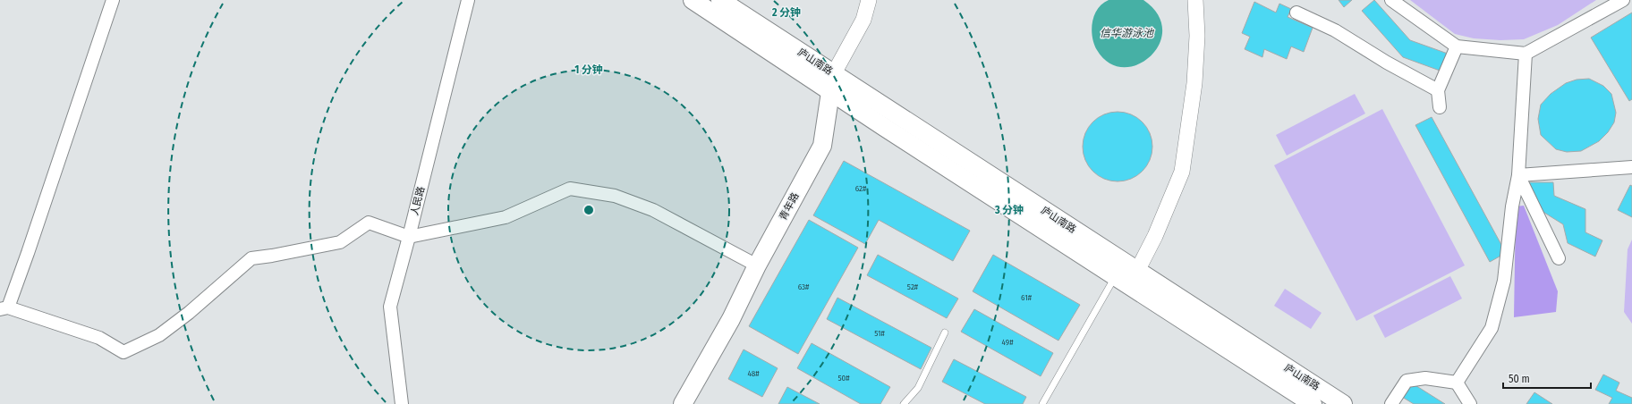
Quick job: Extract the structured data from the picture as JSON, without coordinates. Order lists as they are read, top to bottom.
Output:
{
  "streets": {
    "main road": ["庐山南路", "青年路"],
    "street": ["人民路"]
  },
  "crossings": [
    ["庐山南路", "青年路"]
  ],
  "water": ["信华游泳池"],
  "house_numbers": [
    "62#",
    "63#",
    "52#",
    "61#",
    "51#",
    "49#",
    "48#",
    "50#"
  ],
  "scale_bar": "50 m",
  "rings": ["2 分钟", "1 分钟", "3 分钟"]
}
